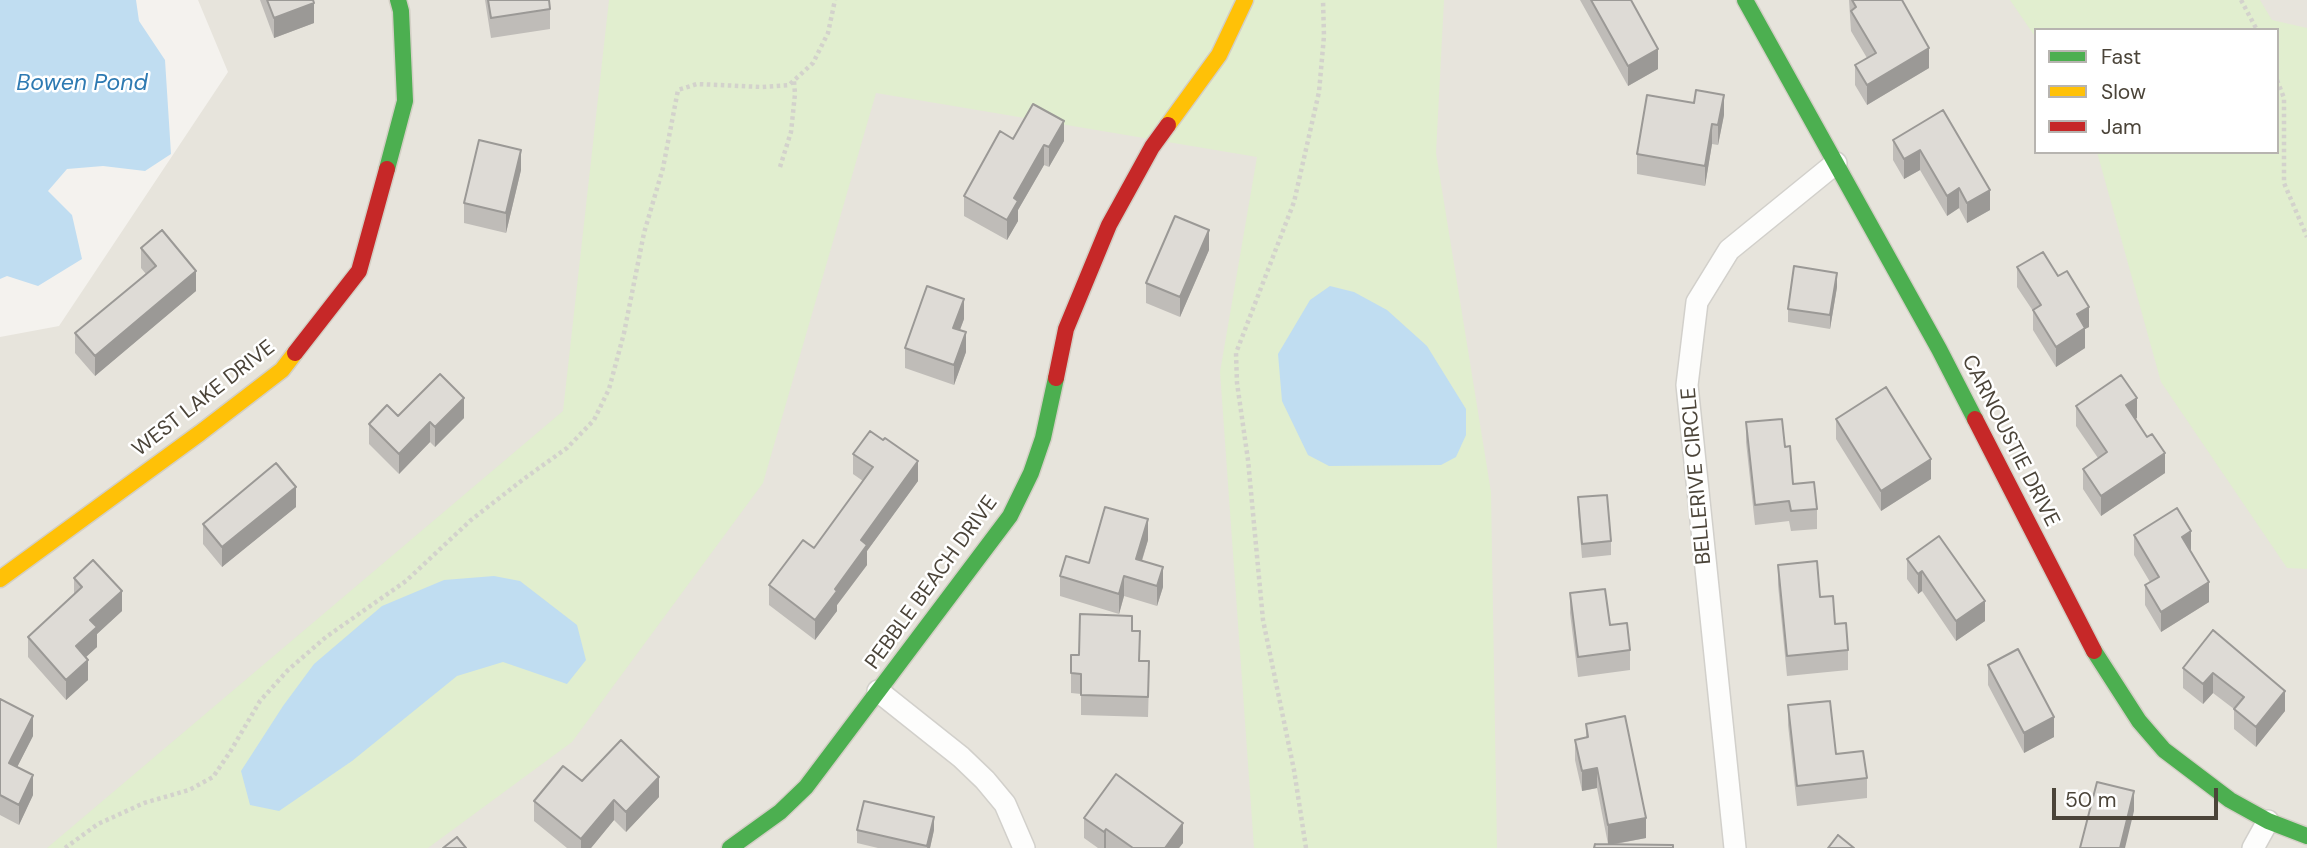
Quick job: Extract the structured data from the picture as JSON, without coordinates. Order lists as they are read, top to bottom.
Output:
{
  "streets": {
    "street": [
      "WEST LAKE DRIVE",
      "CARNOUSTIE DRIVE",
      "BELLERIVE CIRCLE",
      "PEBBLE BEACH DRIVE"
    ]
  },
  "crossings": [
    ["CARNOUSTIE DRIVE", "BELLERIVE CIRCLE"]
  ],
  "water": ["Bowen Pond"],
  "legend": ["Fast", "Slow", "Jam"],
  "scale_bar": "50 m"
}
